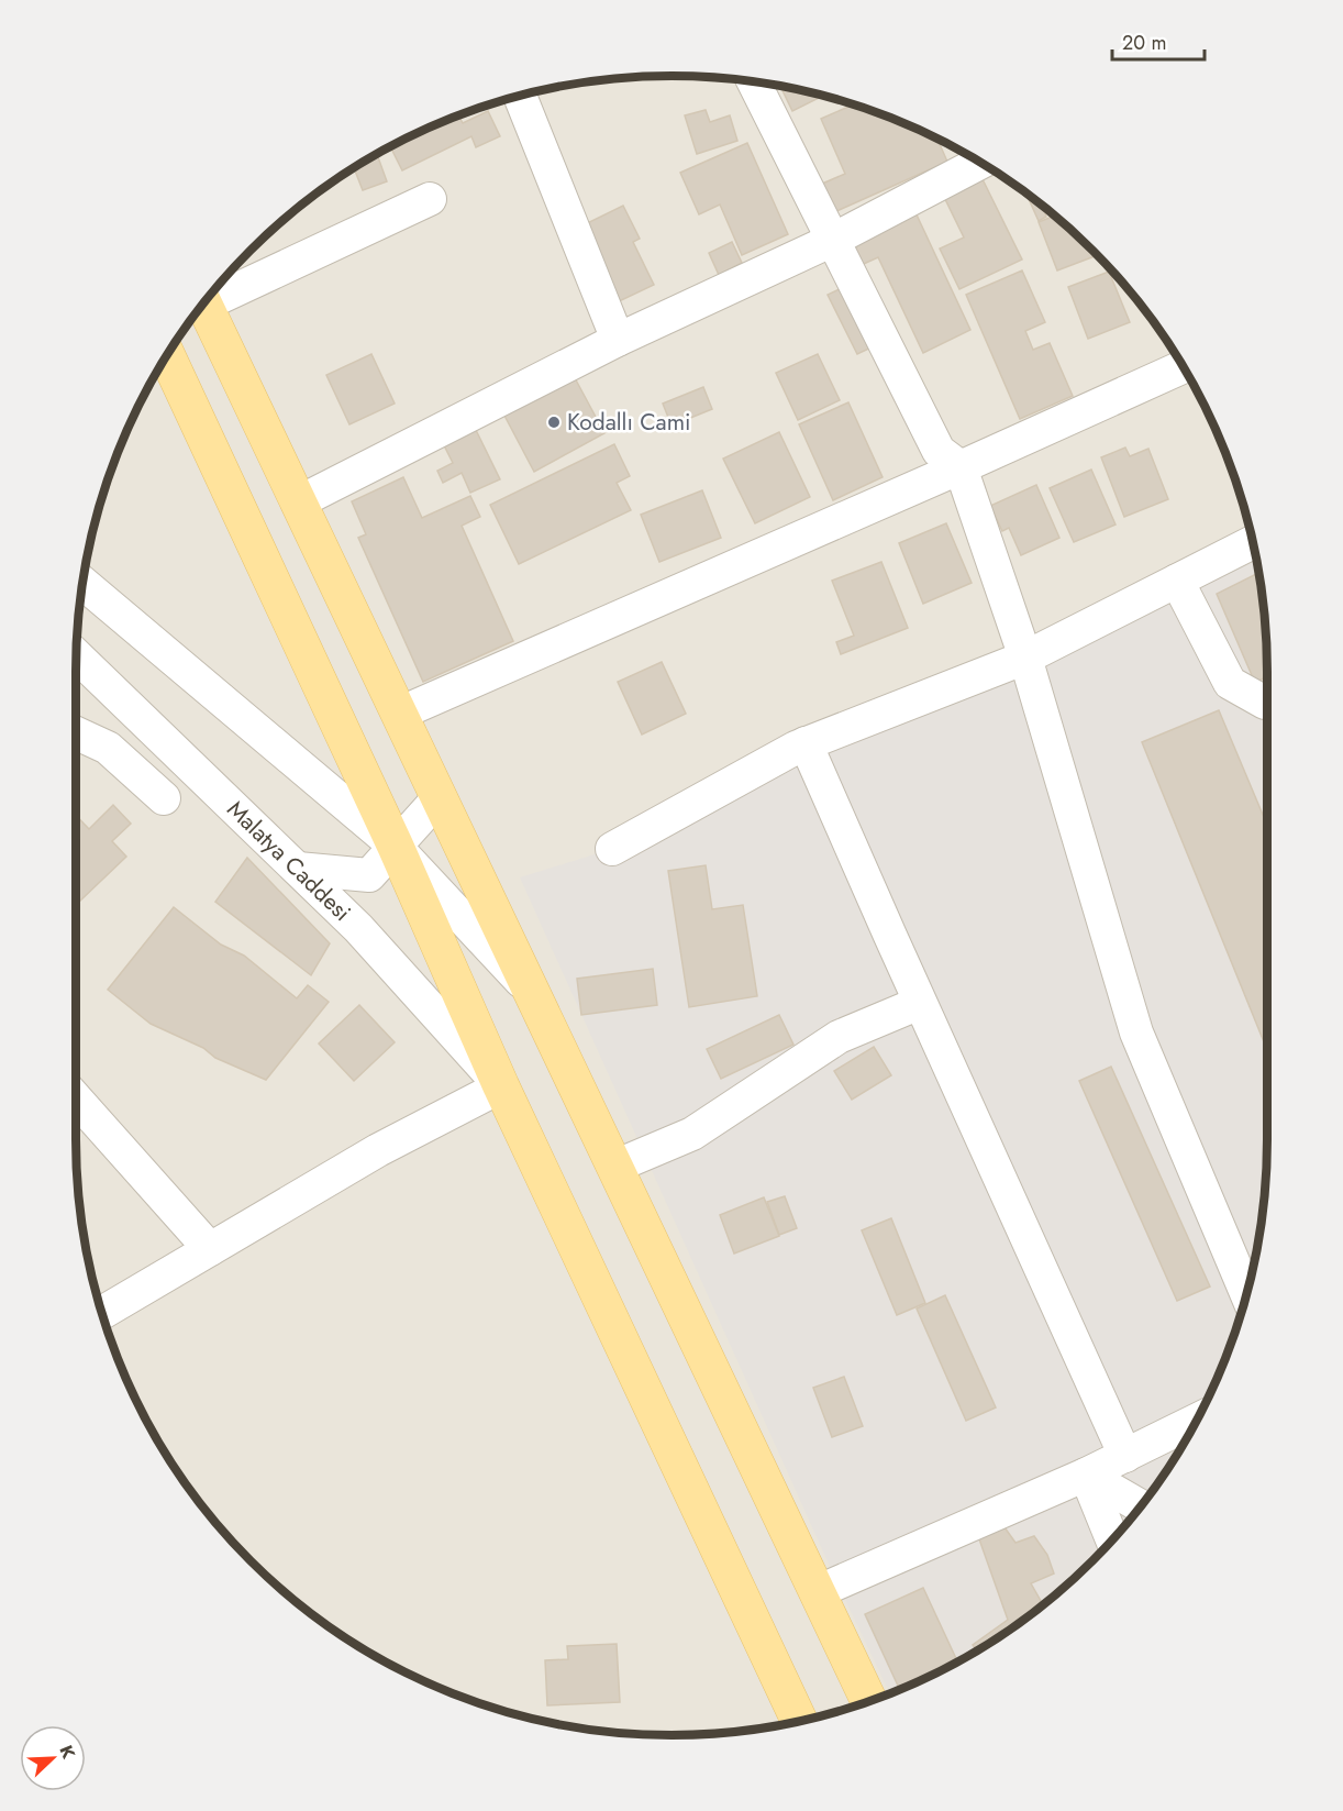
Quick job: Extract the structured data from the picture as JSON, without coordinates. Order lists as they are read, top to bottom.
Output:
{
  "streets": {
    "street": ["Malatya Caddesi"]
  },
  "places": ["Kodallı Cami"],
  "scale_bar": "20 m",
  "north": "top right"
}
